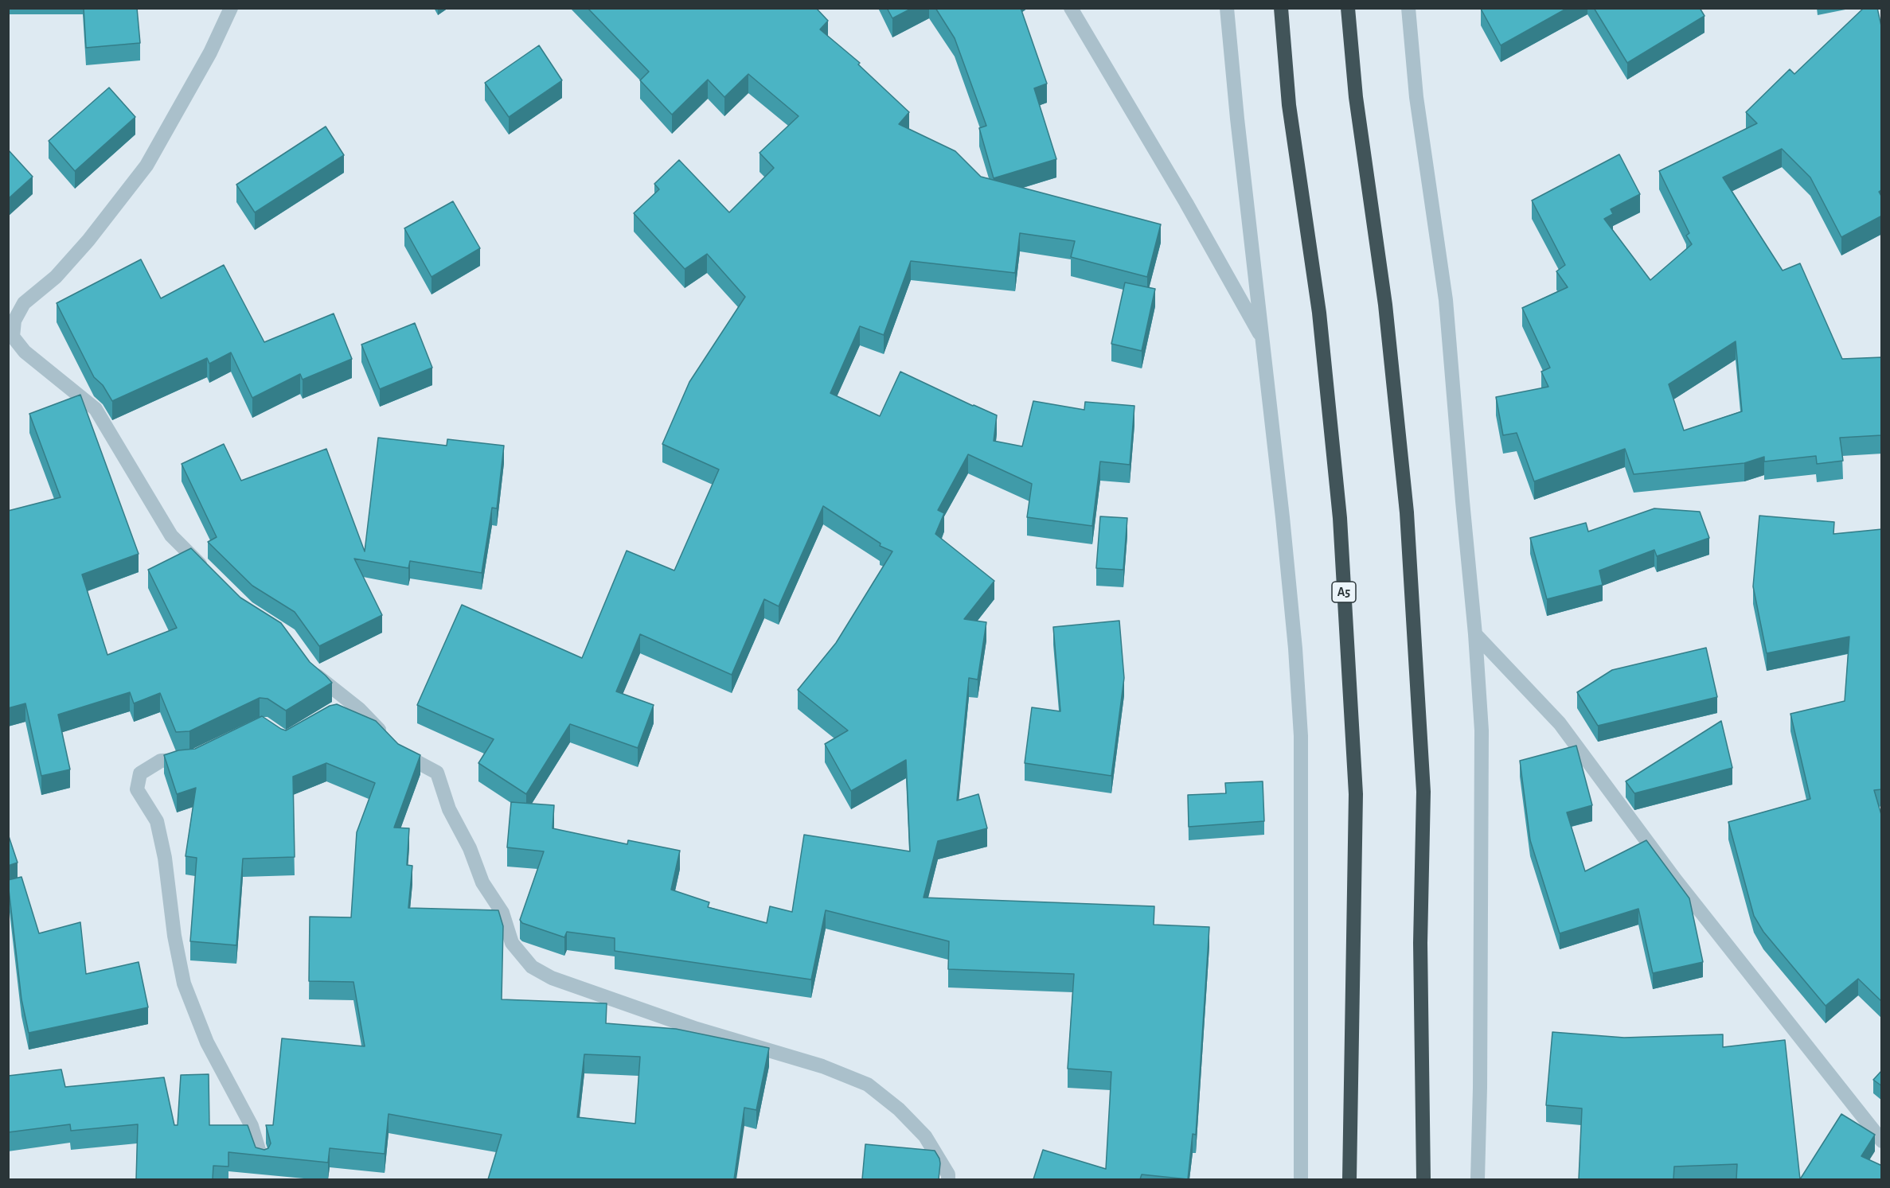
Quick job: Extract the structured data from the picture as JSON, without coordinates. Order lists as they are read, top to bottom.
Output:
{
  "streets": {
    "highway": ["A5"]
  }
}
